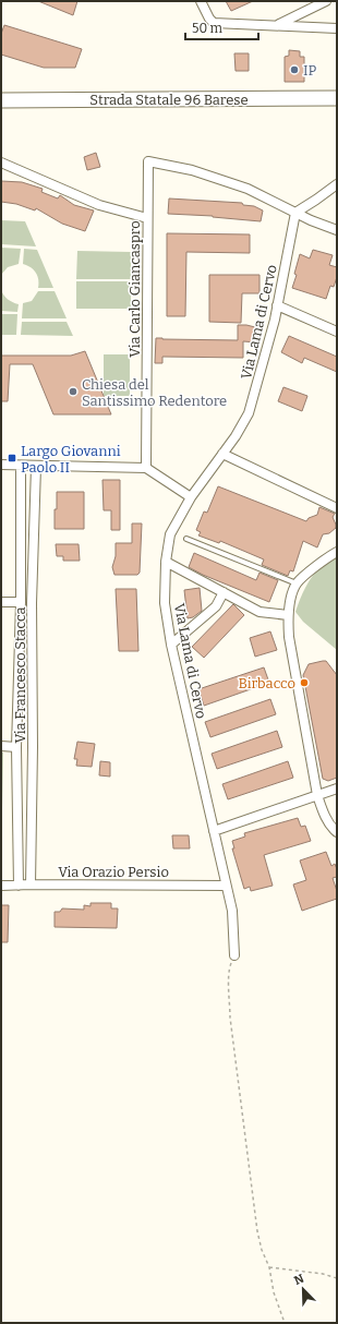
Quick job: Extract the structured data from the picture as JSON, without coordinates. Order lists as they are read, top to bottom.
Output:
{
  "streets": {
    "main road": ["Strada Statale 96 Barese"],
    "street": [
      "Via Carlo Giancaspro",
      "Via Lama di Cervo",
      "Via Francesco Stacca",
      "Via Orazio Persio"
    ]
  },
  "crossings": [
    ["Via Carlo Giancaspro", "Via Lama di Cervo"],
    ["Via Lama di Cervo", "Via Orazio Persio"],
    ["Via Francesco Stacca", "Via Orazio Persio"]
  ],
  "places": {
    "other": ["IP", "Chiesa del Santissimo Redentore", "Birbacco"],
    "transit": ["Largo Giovanni Paolo II"]
  },
  "scale_bar": "50 m",
  "north": "top left"
}
